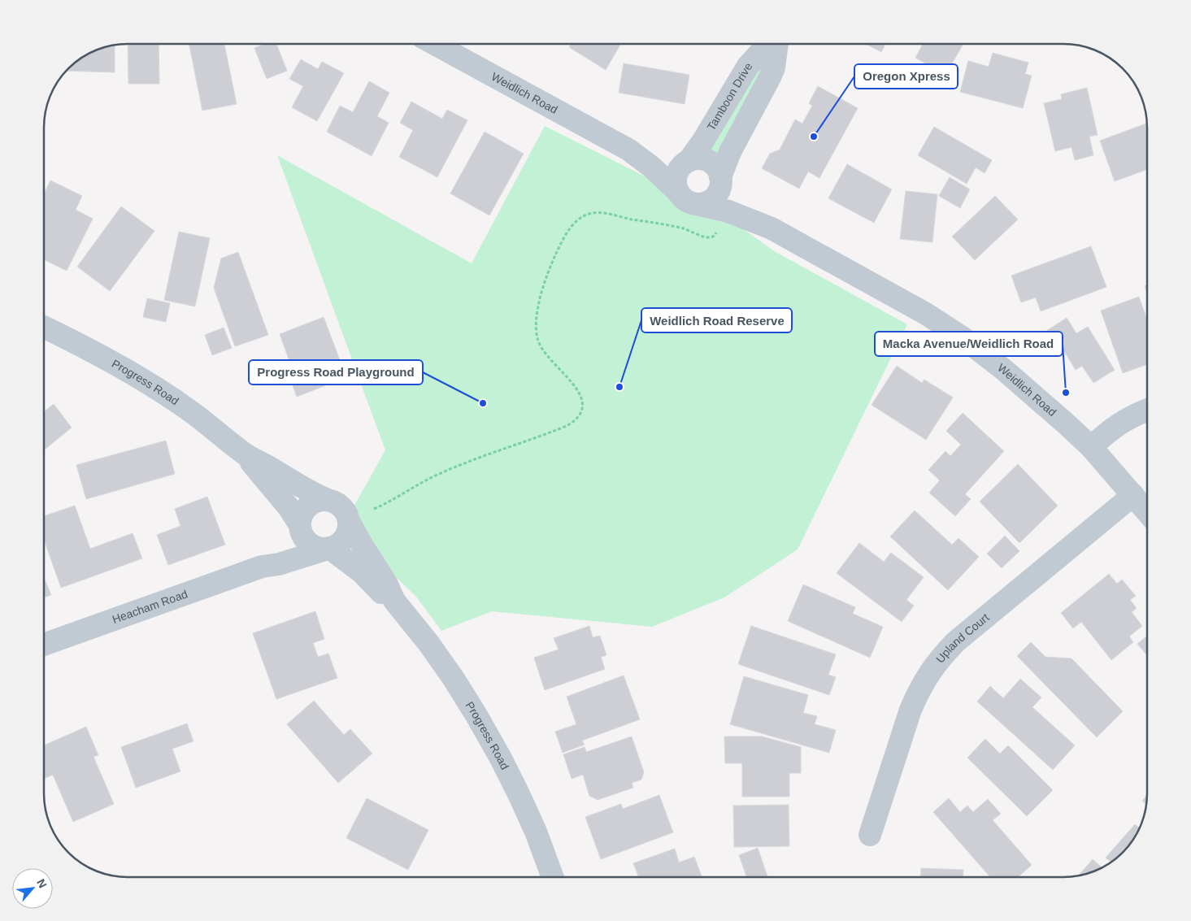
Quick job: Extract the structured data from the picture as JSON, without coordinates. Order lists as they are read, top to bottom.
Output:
{
  "streets": {
    "street": [
      "Weidlich Road",
      "Tamboon Drive",
      "Progress Road",
      "Heacham Road",
      "Upland Court"
    ]
  },
  "crossings": [
    ["Weidlich Road", "Tamboon Drive"],
    ["Weidlich Road", "Upland Court"],
    ["Progress Road", "Heacham Road"]
  ],
  "places": [
    "Oregon Xpress",
    "Weidlich Road Reserve",
    "Macka Avenue/Weidlich Road",
    "Progress Road Playground"
  ],
  "north": "top right"
}
